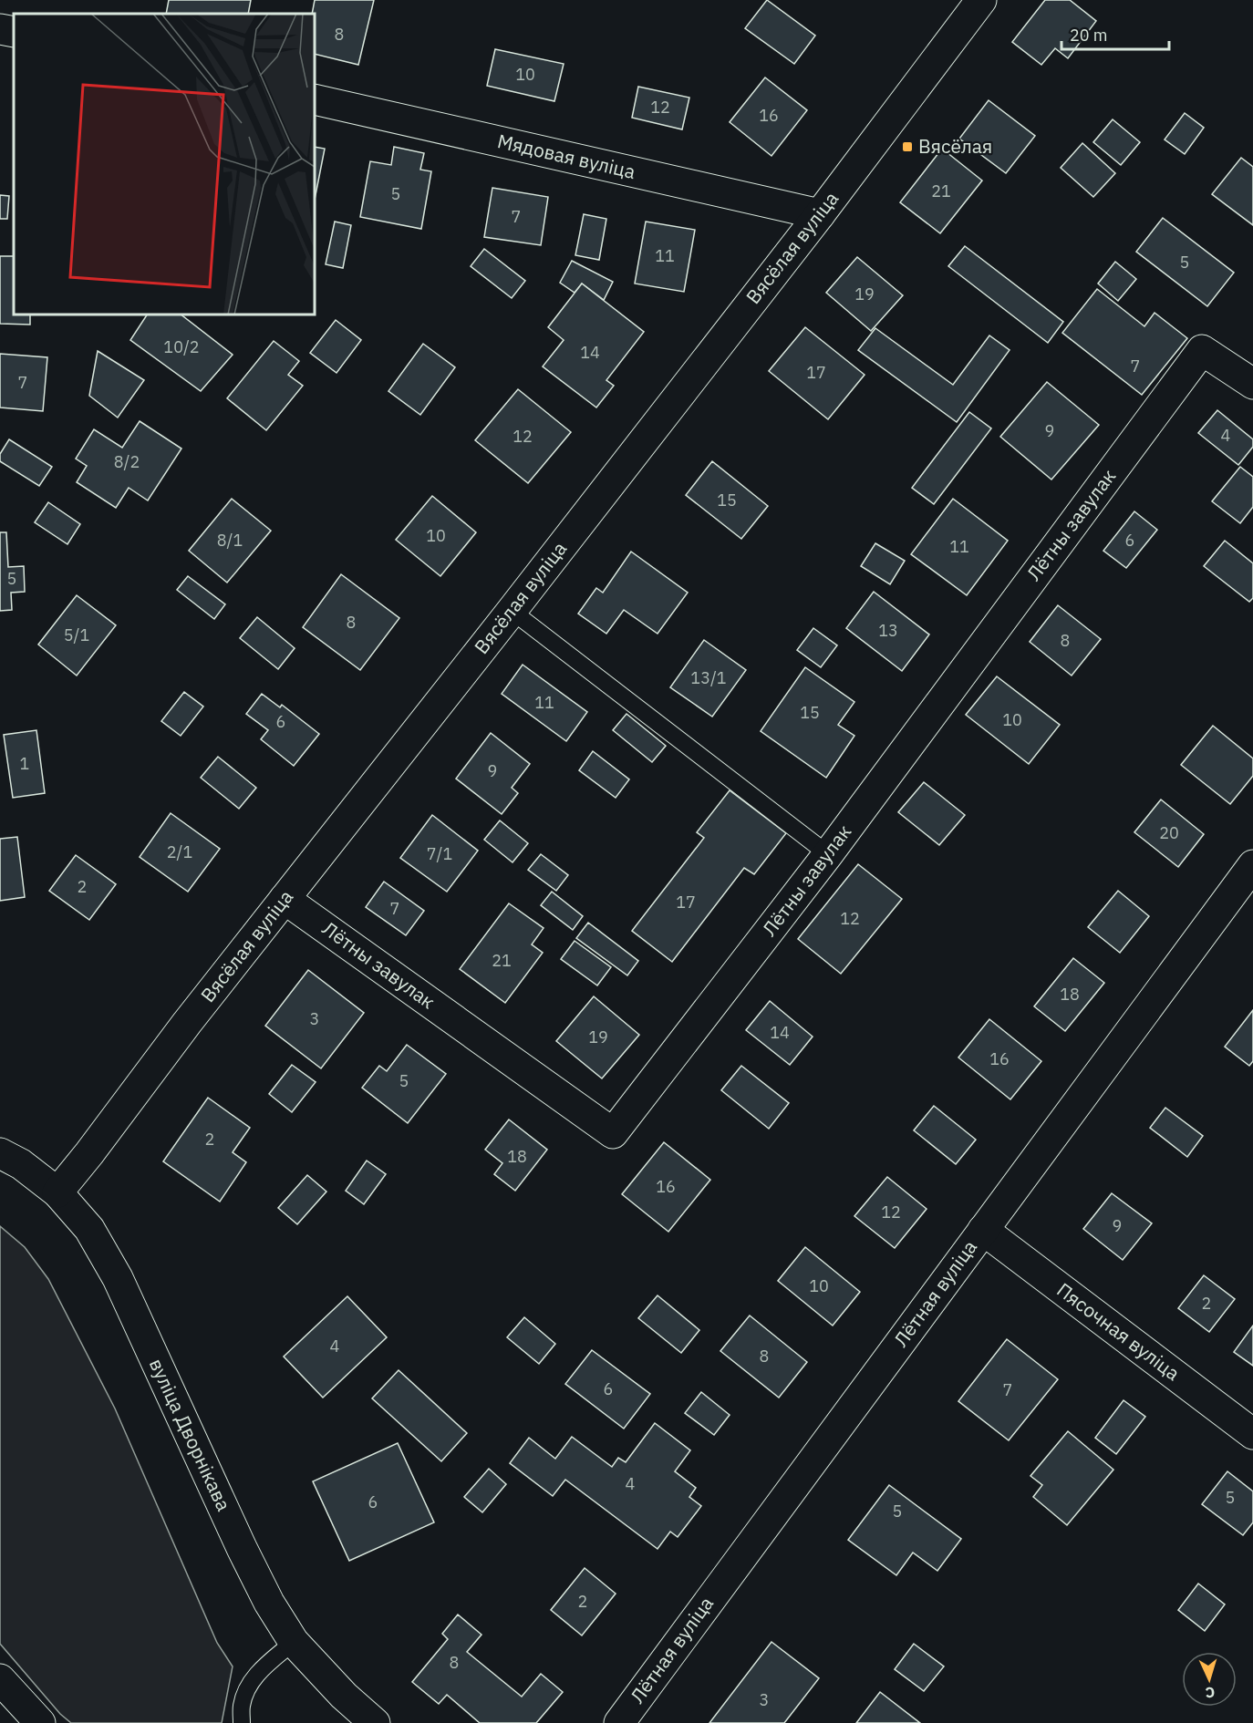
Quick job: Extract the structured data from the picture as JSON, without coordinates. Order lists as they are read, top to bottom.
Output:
{
  "streets": {
    "street": [
      "Мядовая вуліца",
      "Вясёлая вуліца",
      "Лётны завулак",
      "Лётная вуліца",
      "Пясочная вуліца",
      "вуліца Дворнікава"
    ]
  },
  "crossings": [
    ["Мядовая вуліца", "Вясёлая вуліца"],
    ["Вясёлая вуліца", "Лётны завулак"],
    ["Вясёлая вуліца", "вуліца Дворнікава"],
    ["Лётная вуліца", "Пясочная вуліца"]
  ],
  "places": {
    "transit": ["Вясёлая"]
  },
  "house_numbers": [
    "8",
    "10",
    "12",
    "16",
    "21",
    "5",
    "7",
    "11",
    "5",
    "19",
    "10/2",
    "14",
    "7",
    "17",
    "7",
    "9",
    "4",
    "12",
    "8/2",
    "15",
    "10",
    "8/1",
    "6",
    "11",
    "5",
    "8",
    "13",
    "5/1",
    "8",
    "13/1",
    "11",
    "15",
    "10",
    "6",
    "1",
    "9",
    "20",
    "2/1",
    "7/1",
    "2",
    "17",
    "7",
    "12",
    "21",
    "18",
    "3",
    "14",
    "19",
    "16",
    "5",
    "2",
    "18",
    "16",
    "12",
    "9",
    "10",
    "2",
    "4",
    "8",
    "6",
    "7",
    "4",
    "5",
    "6",
    "5",
    "2",
    "8",
    "3"
  ],
  "scale_bar": "20 m",
  "north": "bottom"
}
